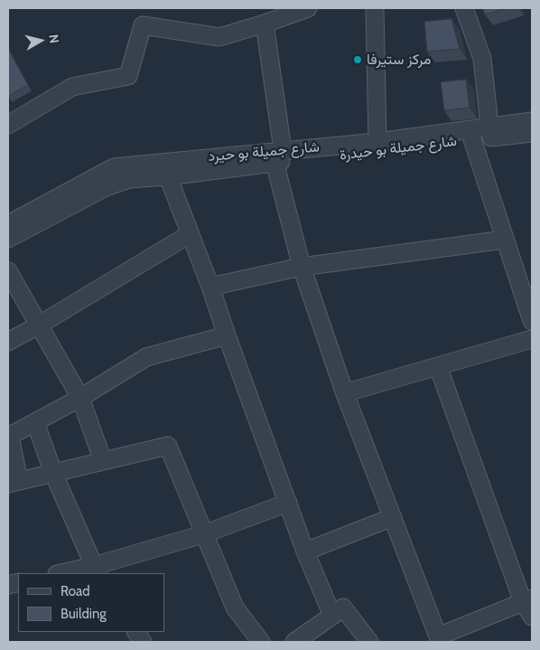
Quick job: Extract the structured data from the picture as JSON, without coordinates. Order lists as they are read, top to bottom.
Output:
{
  "streets": {
    "street": ["شارع جميلة بو حيدرة", "شارع جميلة بو حيرد"]
  },
  "crossings": [
    ["شارع جميلة بو حيدرة", "شارع جميلة بو حيرد"]
  ],
  "places": ["مركز ستيرفا"],
  "legend": ["Road", "Building"],
  "north": "right"
}
